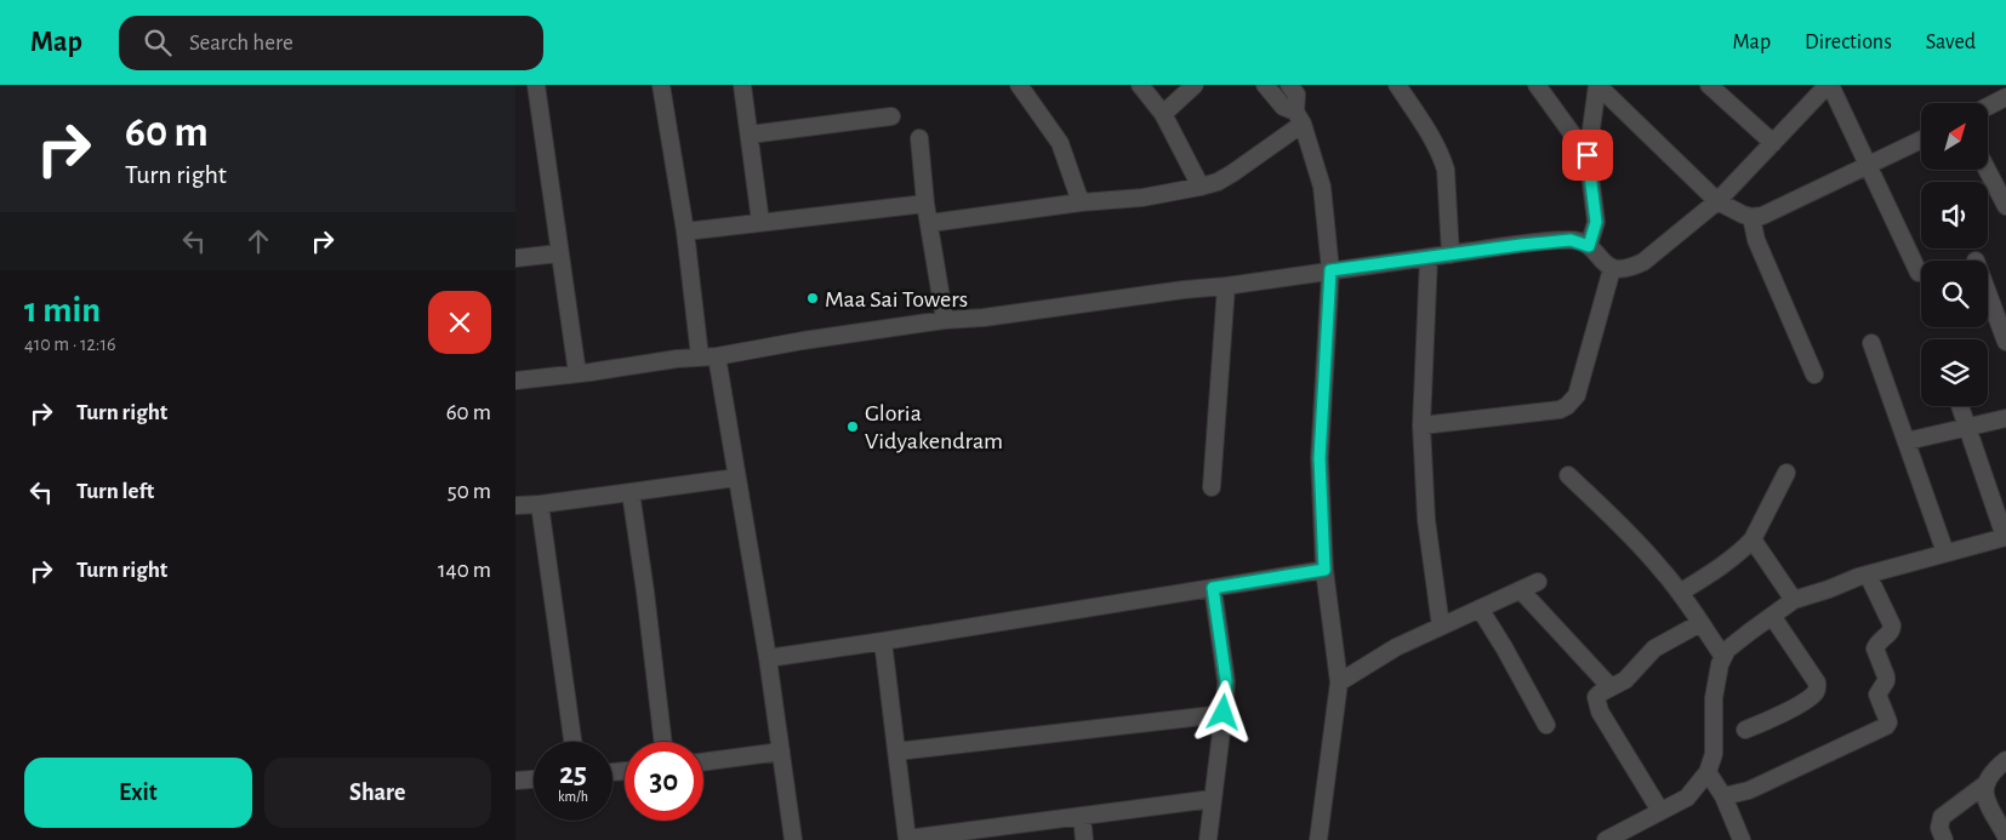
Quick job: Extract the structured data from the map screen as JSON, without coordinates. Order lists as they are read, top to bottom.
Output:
{
  "places": ["Maa Sai Towers", "Gloria Vidyakendram"],
  "north": "top right",
  "page": {
    "header": "Map",
    "search": "Search here",
    "nav": ["Map", "Directions", "Saved"],
    "turn": ["60 m", "Turn right"],
    "heading": ["1 min", "410 m · 12:16"],
    "list": [
      {
        "name": "Turn right",
        "value": "60 m"
      },
      {
        "name": "Turn left",
        "value": "50 m"
      },
      {
        "name": "Turn right",
        "value": "140 m"
      }
    ],
    "speed": "25 km/h",
    "limit": "30",
    "buttons": ["Exit", "Share"]
  }
}
